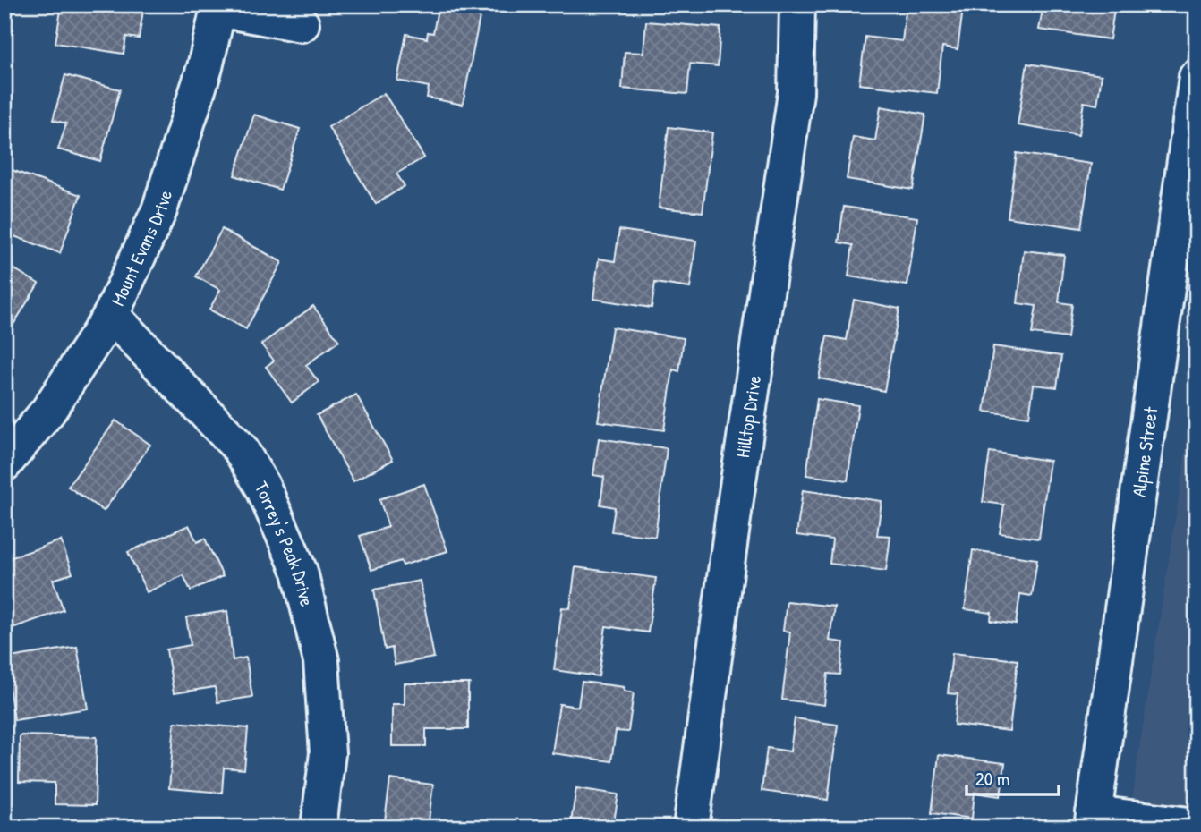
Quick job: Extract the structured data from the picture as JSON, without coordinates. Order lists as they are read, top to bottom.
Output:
{
  "streets": {
    "street": [
      "Mount Evans Drive",
      "Hilltop Drive",
      "Alpine Street",
      "Torrey's Peak Drive"
    ]
  },
  "crossings": [
    ["Mount Evans Drive", "Torrey's Peak Drive"]
  ],
  "scale_bar": "20 m"
}
